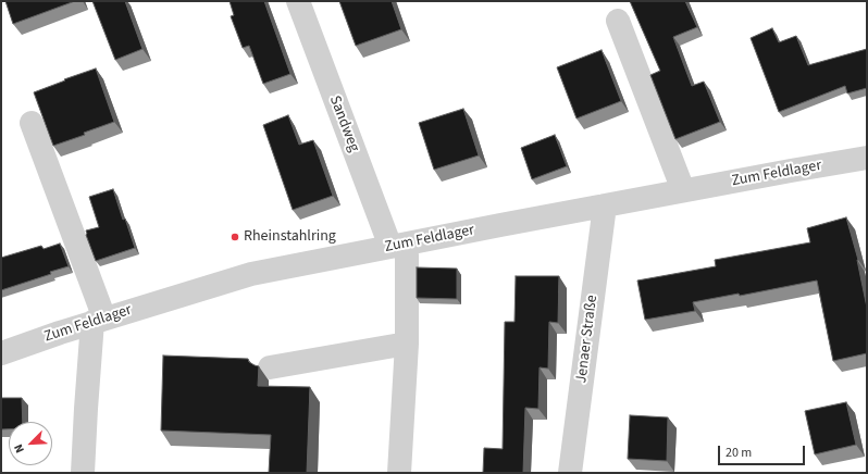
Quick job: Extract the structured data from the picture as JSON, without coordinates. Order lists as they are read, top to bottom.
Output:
{
  "streets": {
    "street": ["Sandweg", "Zum Feldlager", "Jenaer Straße"]
  },
  "crossings": [
    ["Sandweg", "Zum Feldlager"],
    ["Zum Feldlager", "Jenaer Straße"]
  ],
  "places": ["Rheinstahlring"],
  "scale_bar": "20 m",
  "north": "bottom left"
}
